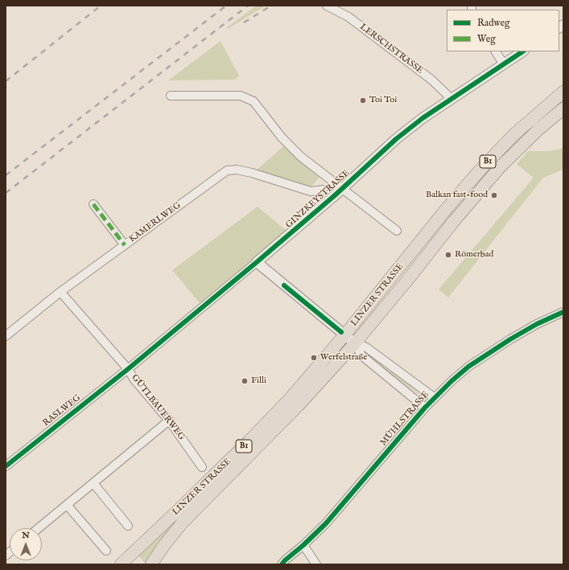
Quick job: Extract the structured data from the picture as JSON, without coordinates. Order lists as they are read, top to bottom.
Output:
{
  "streets": {
    "main road": ["B1", "LINZER STRASSE"],
    "street": [
      "LERSCHSTRASSE",
      "GINZKEYSTRASSE",
      "KAMERLWEG",
      "GÜTLBAUERWEG",
      "RASLWEG",
      "MÜHLSTRASSE"
    ]
  },
  "crossings": [
    ["LERSCHSTRASSE", "GINZKEYSTRASSE"],
    ["GINZKEYSTRASSE", "GÜTLBAUERWEG"],
    ["GINZKEYSTRASSE", "RASLWEG"],
    ["KAMERLWEG", "GÜTLBAUERWEG"],
    ["GÜTLBAUERWEG", "RASLWEG"]
  ],
  "places": [
    "Toi Toi",
    "Balkan fast-food",
    "Römerbad",
    "Werfelstraße",
    "Filli"
  ],
  "legend": ["Radweg", "Weg"],
  "north": "top"
}
